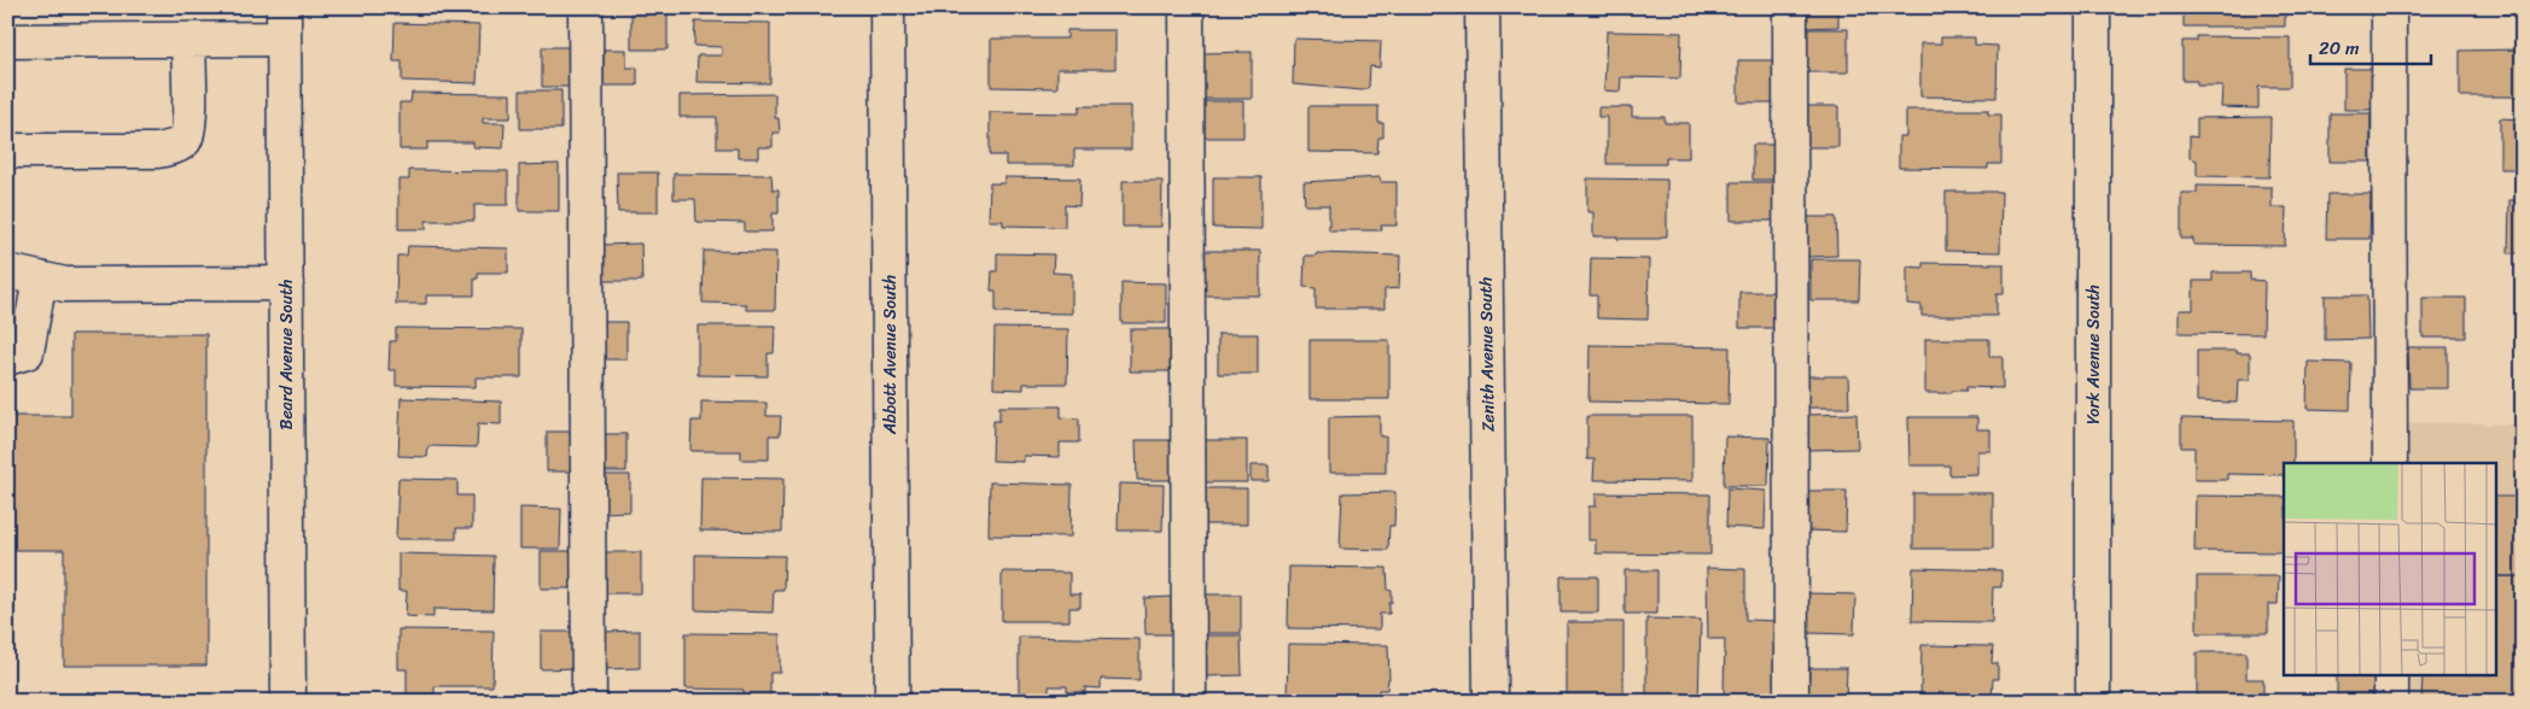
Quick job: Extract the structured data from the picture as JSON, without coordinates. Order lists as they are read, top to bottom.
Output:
{
  "streets": {
    "street": [
      "Beard Avenue South",
      "Abbott Avenue South",
      "Zenith Avenue South",
      "York Avenue South"
    ]
  },
  "scale_bar": "20 m"
}
